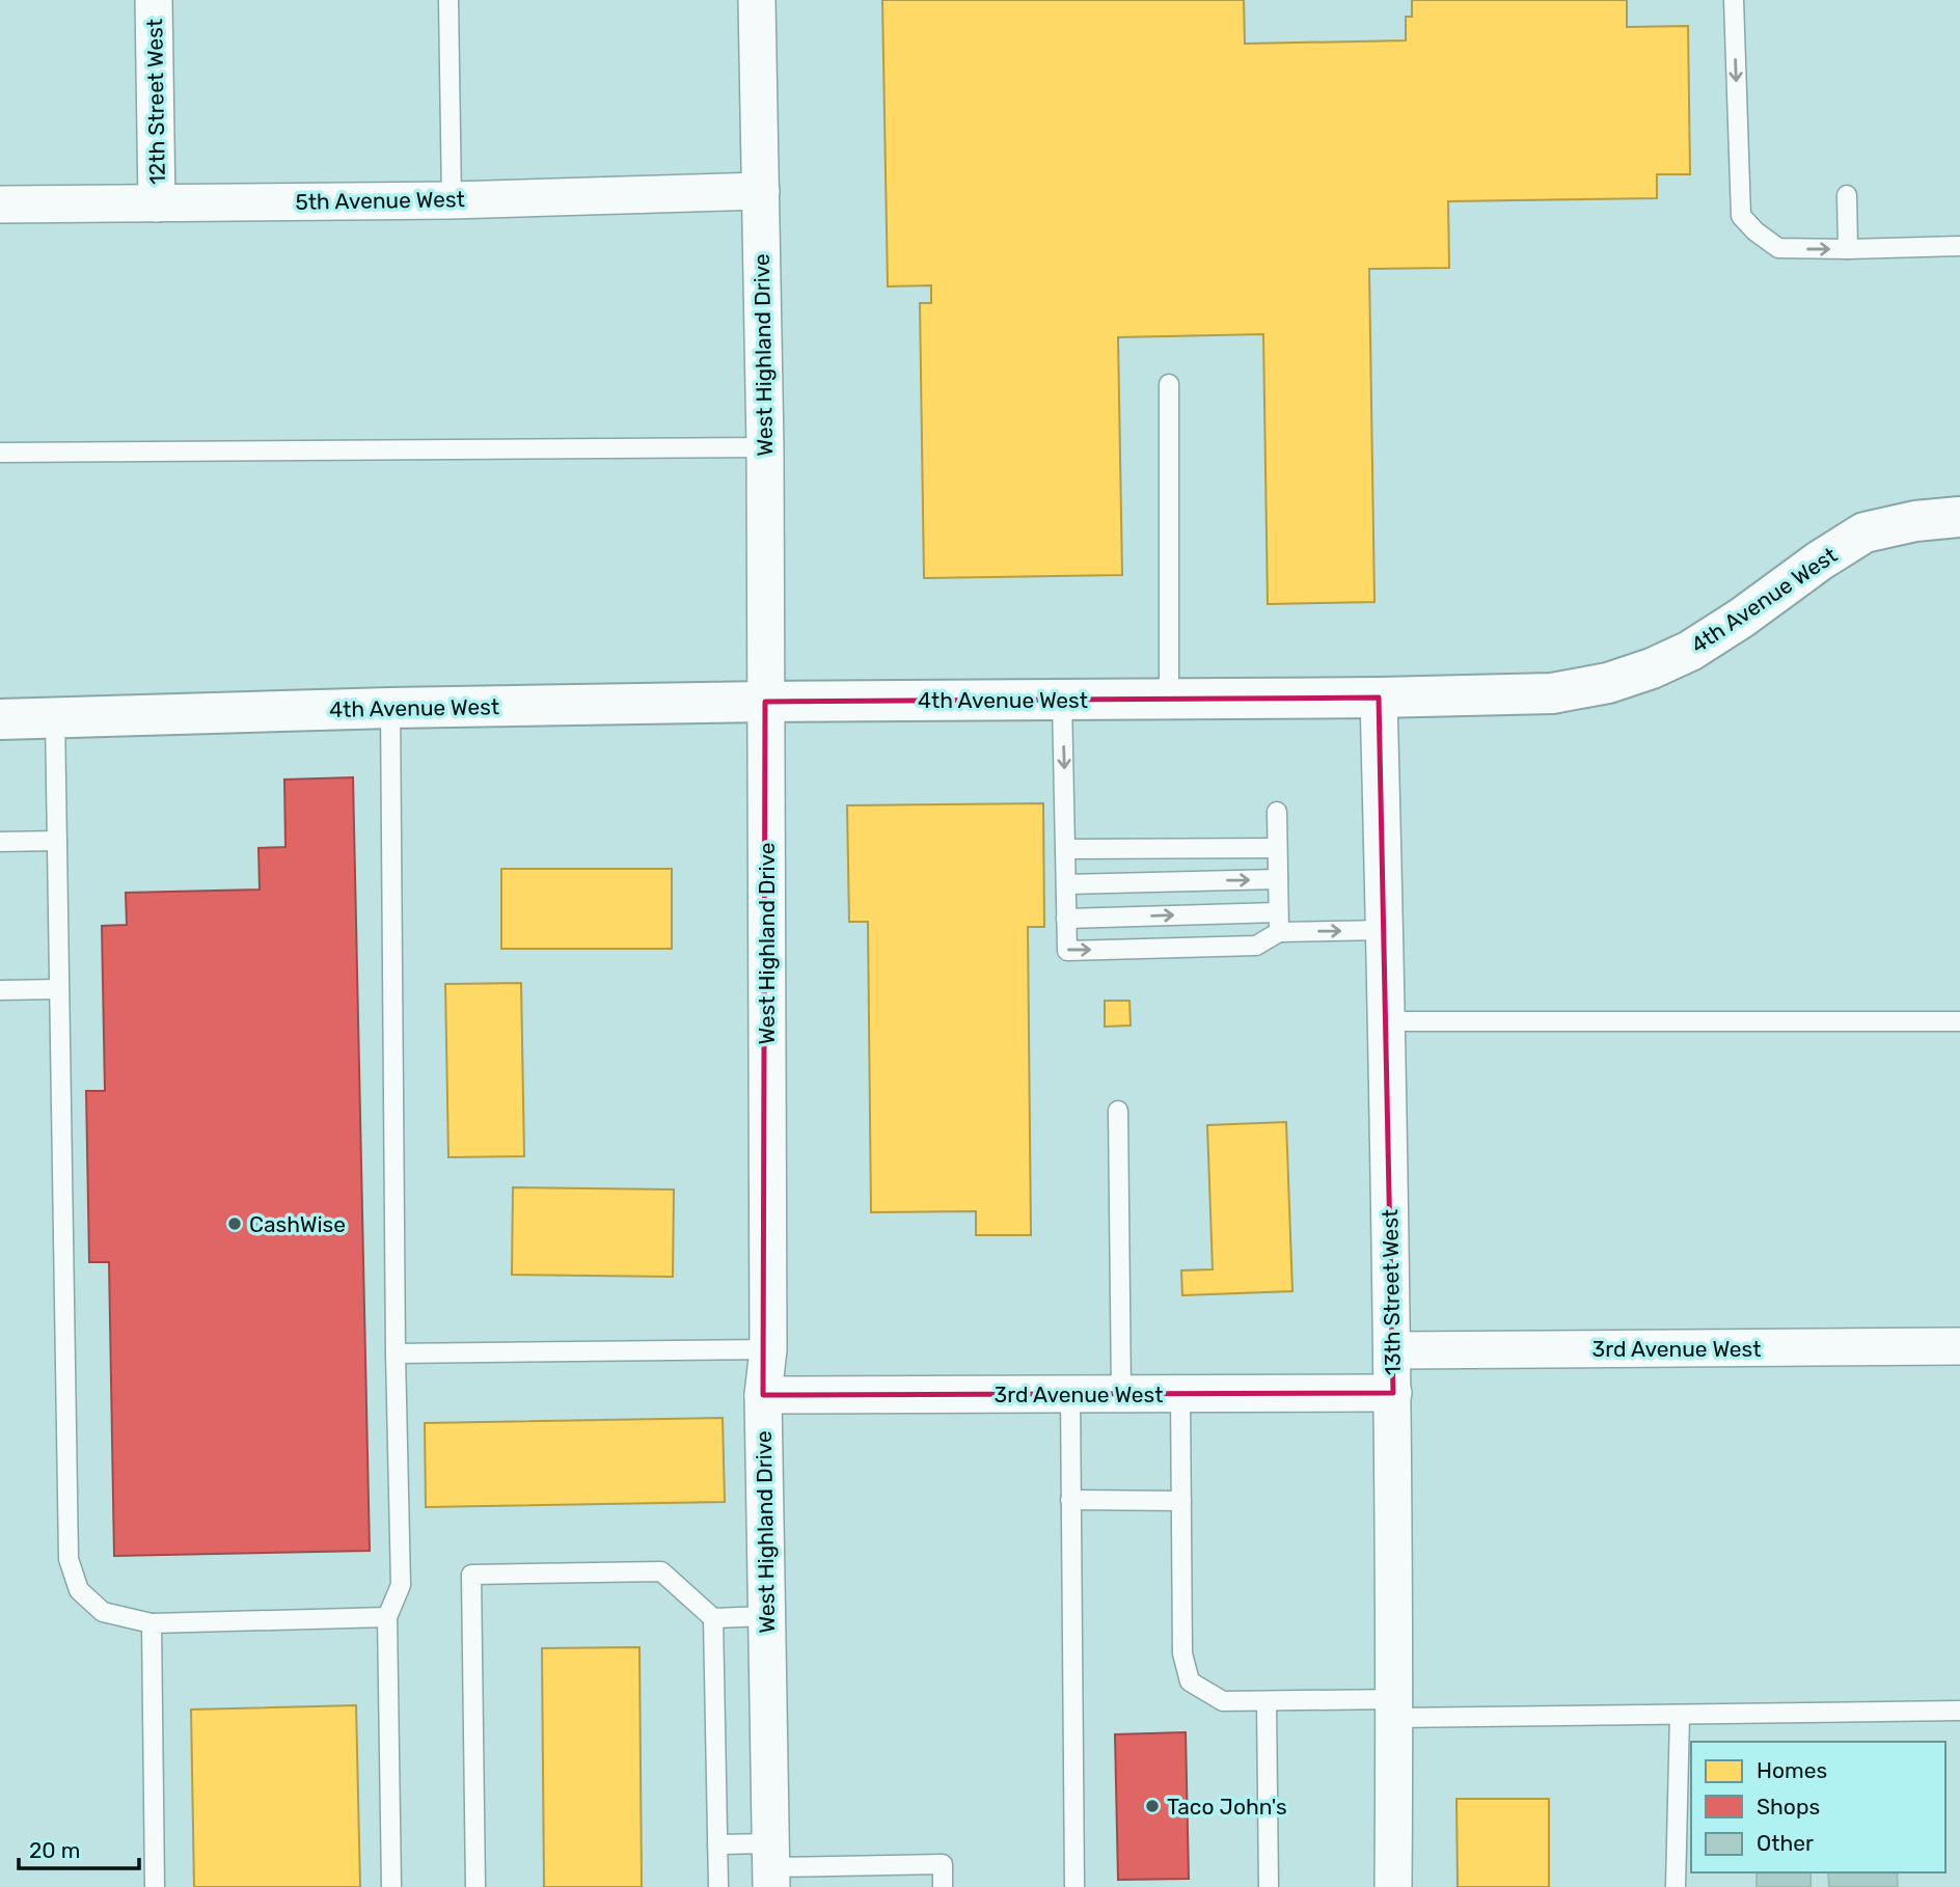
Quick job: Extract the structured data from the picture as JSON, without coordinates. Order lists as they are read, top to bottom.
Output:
{
  "streets": {
    "street": [
      "12th Street West",
      "5th Avenue West",
      "West Highland Drive",
      "4th Avenue West",
      "13th Street West",
      "3rd Avenue West"
    ]
  },
  "crossings": [
    ["12th Street West", "5th Avenue West"],
    ["5th Avenue West", "West Highland Drive"],
    ["West Highland Drive", "4th Avenue West"],
    ["West Highland Drive", "3rd Avenue West"],
    ["4th Avenue West", "13th Street West"],
    ["13th Street West", "3rd Avenue West"]
  ],
  "places": ["CashWise", "Taco John's"],
  "legend": ["Homes", "Shops", "Other"],
  "scale_bar": "20 m"
}
